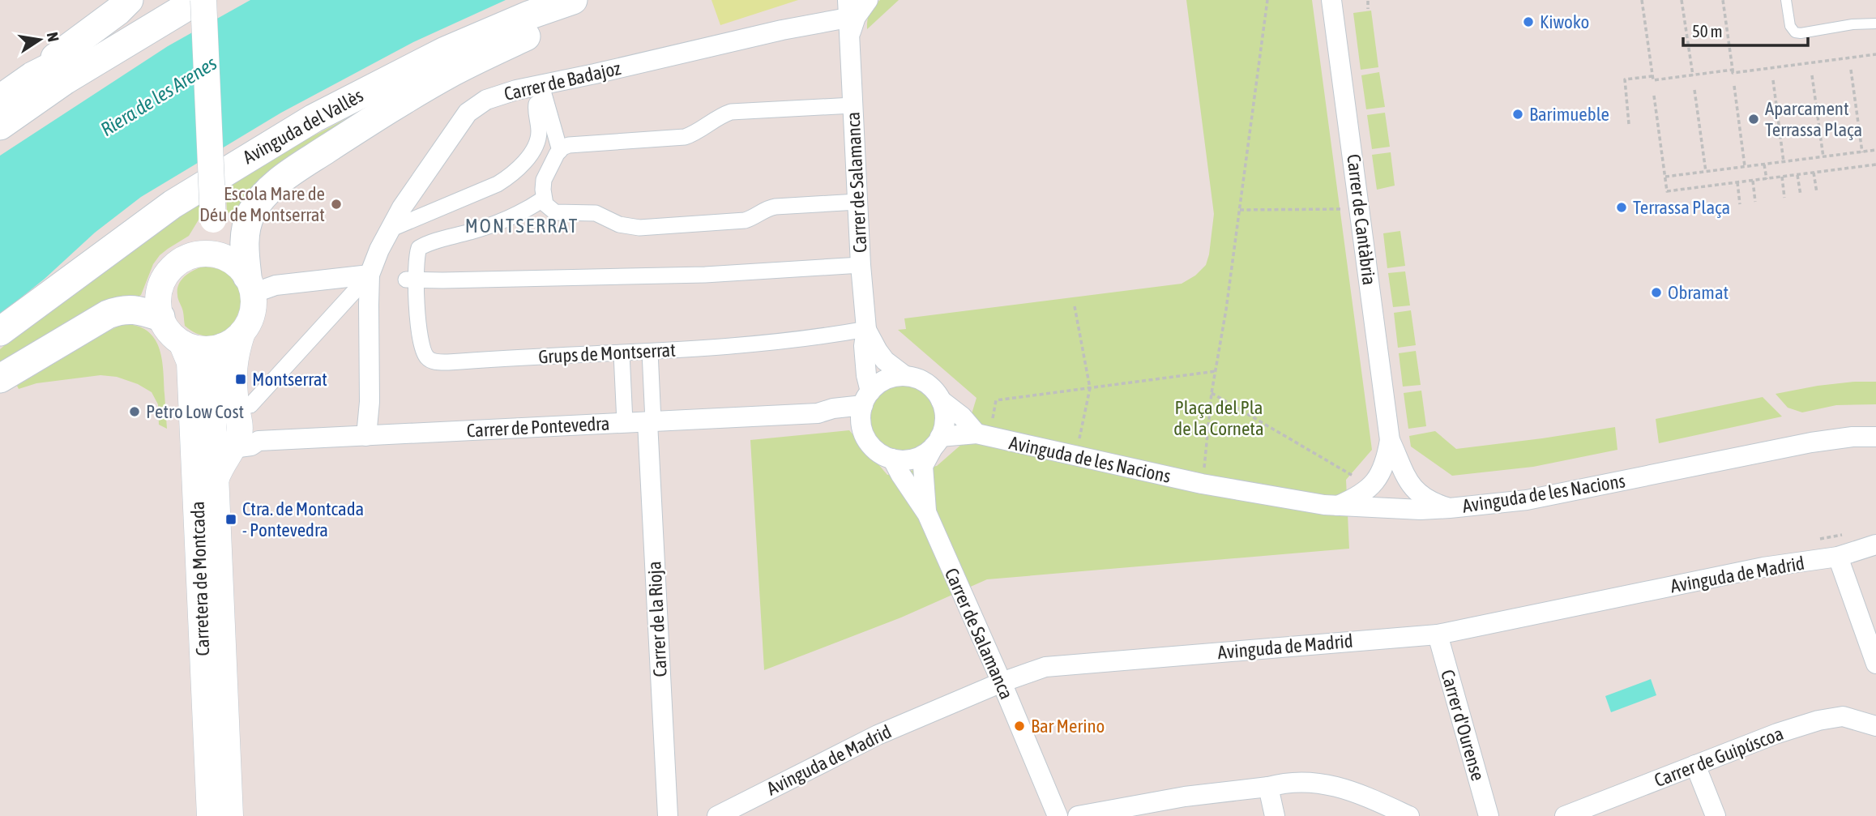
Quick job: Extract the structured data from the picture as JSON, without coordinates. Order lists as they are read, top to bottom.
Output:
{
  "streets": {
    "main road": ["Avinguda del Vallès"],
    "street": [
      "Carrer de Badajoz",
      "Carrer de Salamanca",
      "Carrer de Cantàbria",
      "Grups de Montserrat",
      "Carrer de Pontevedra",
      "Avinguda de les Nacions",
      "Avinguda de Madrid",
      "Carretera de Montcada",
      "Carrer de la Rioja",
      "Carrer d'Ourense",
      "Carrer de Guipúscoa"
    ]
  },
  "crossings": [
    ["Carrer de Badajoz", "Carrer de Salamanca"],
    ["Carrer de Badajoz", "Carrer de Pontevedra"],
    ["Carrer de Salamanca", "Grups de Montserrat"],
    ["Carrer de Salamanca", "Carrer de Pontevedra"],
    ["Carrer de Salamanca", "Avinguda de les Nacions"],
    ["Carrer de Salamanca", "Avinguda de Madrid"],
    ["Carrer de Cantàbria", "Avinguda de les Nacions"],
    ["Carrer de Pontevedra", "Avinguda de les Nacions"],
    ["Carrer de Pontevedra", "Carretera de Montcada"],
    ["Carrer de Pontevedra", "Carrer de la Rioja"],
    ["Avinguda de Madrid", "Carrer d'Ourense"]
  ],
  "districts": ["MONTSERRAT"],
  "water": ["Riera de les Arenes"],
  "parks": ["Plaça del Pla de la Corneta"],
  "places": {
    "other": [
      "Kiwoko",
      "Barimueble",
      "Aparcament Terrassa Plaça",
      "Escola Mare de Déu de Montserrat",
      "Terrassa Plaça",
      "Obramat",
      "Petro Low Cost",
      "Bar Merino"
    ],
    "transit": ["Montserrat", "Ctra. de Montcada - Pontevedra"]
  },
  "scale_bar": "50 m",
  "north": "right"
}
